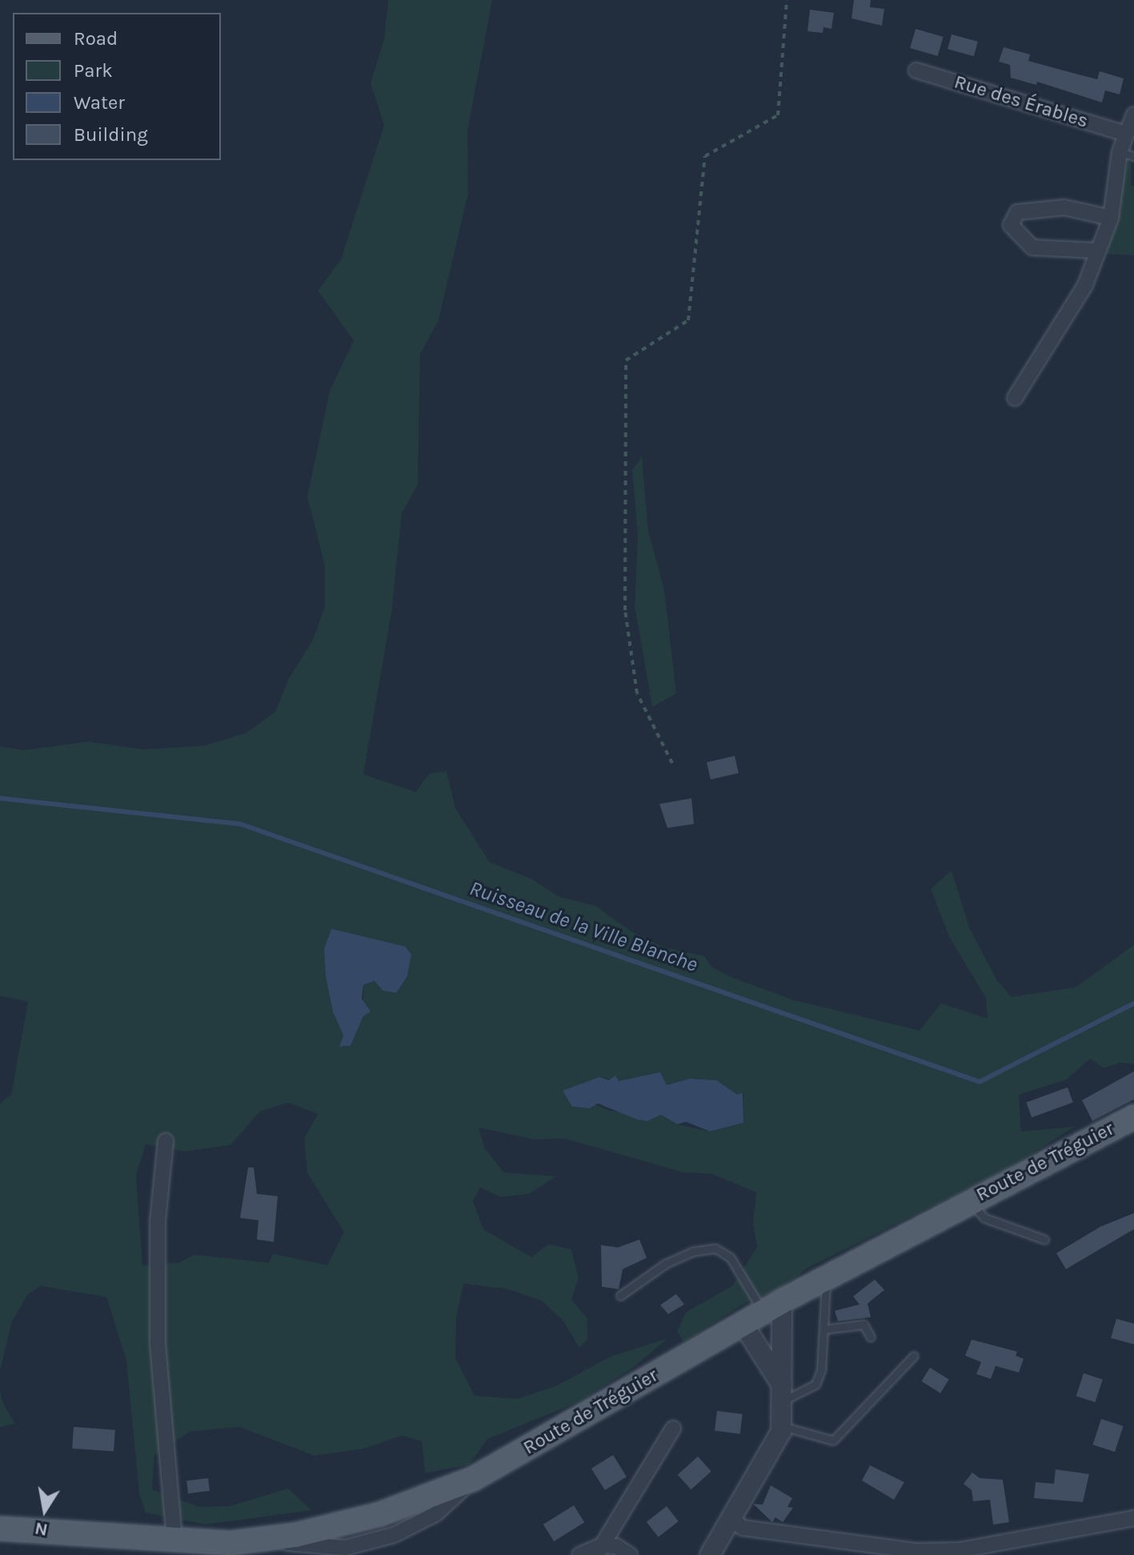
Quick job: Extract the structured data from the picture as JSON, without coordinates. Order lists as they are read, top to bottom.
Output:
{
  "streets": {
    "main road": ["Route de Tréguier"],
    "street": ["Rue des Érables"]
  },
  "water": ["Ruisseau de la Ville Blanche"],
  "legend": [
    "Road",
    "Park",
    "Water",
    "Building"
  ],
  "north": "bottom"
}
